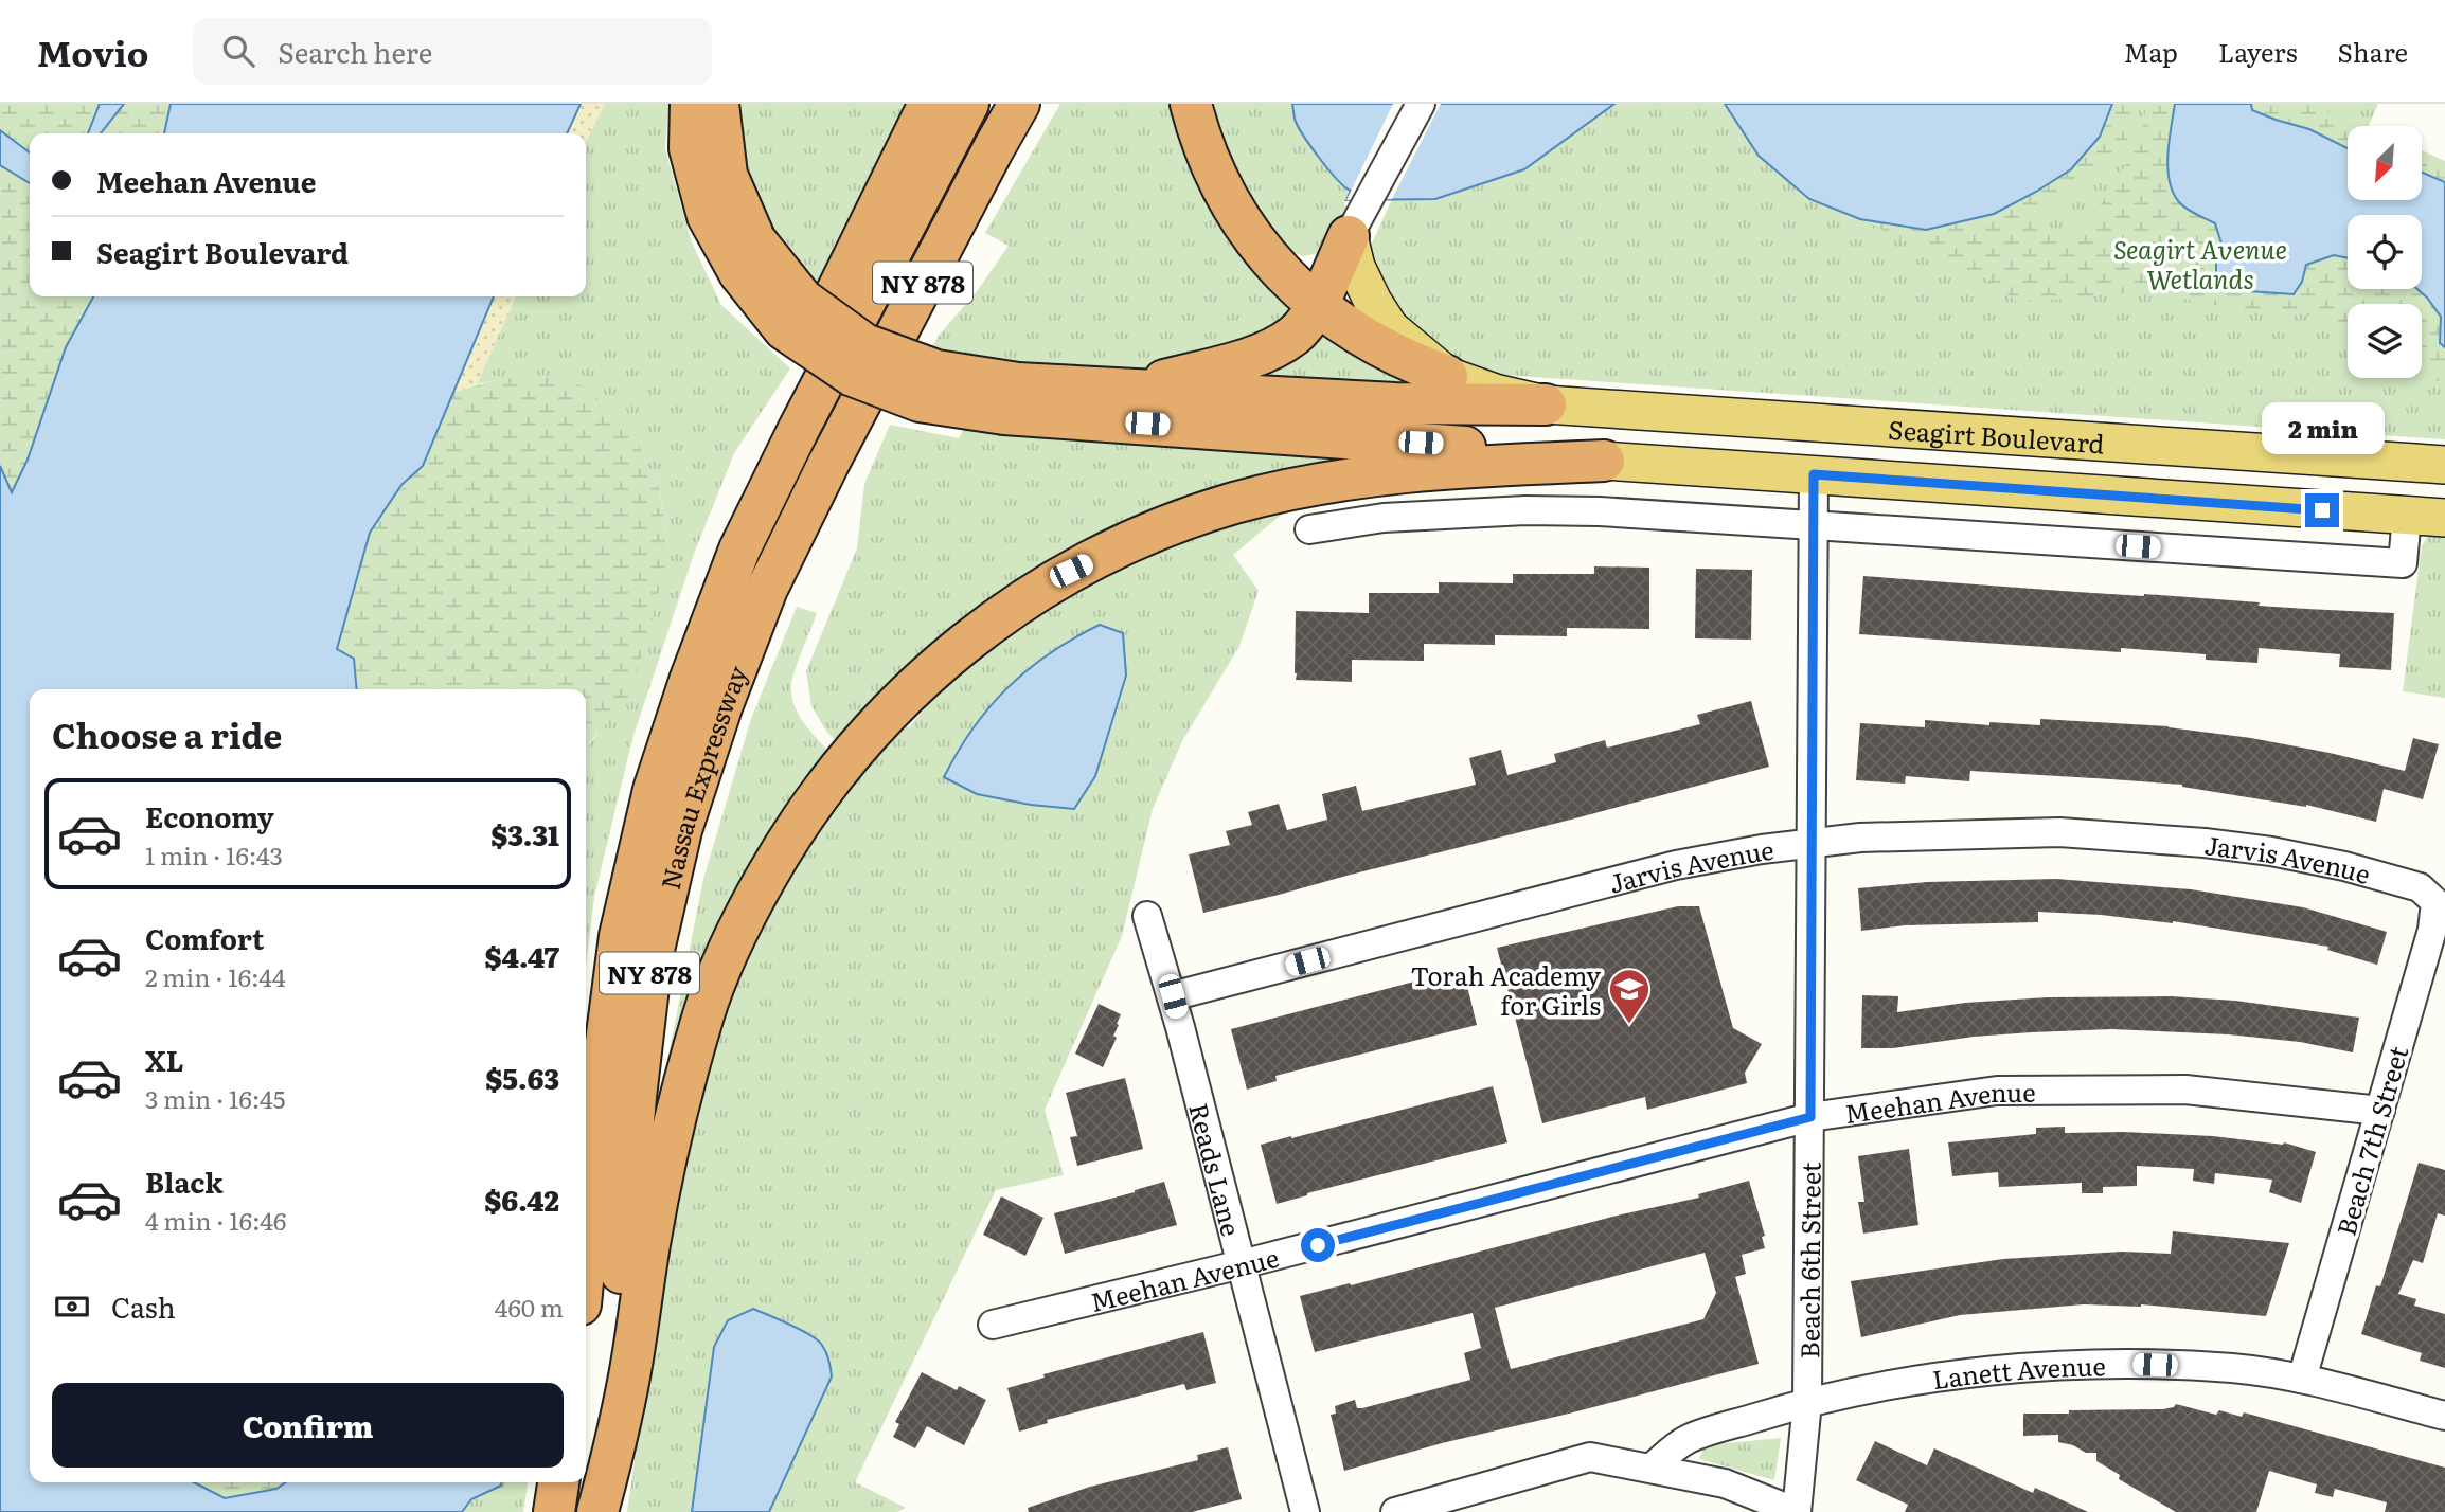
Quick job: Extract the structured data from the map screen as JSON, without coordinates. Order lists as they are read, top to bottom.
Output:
{
  "streets": {
    "highway": ["NY 878", "Nassau Expressway"],
    "main road": ["Seagirt Boulevard"],
    "street": [
      "Jarvis Avenue",
      "Meehan Avenue",
      "Beach 7th Street",
      "Reads Lane",
      "Beach 6th Street",
      "Lanett Avenue"
    ]
  },
  "crossings": [
    ["Seagirt Boulevard", "Beach 6th Street"],
    ["Jarvis Avenue", "Beach 7th Street"],
    ["Jarvis Avenue", "Reads Lane"],
    ["Jarvis Avenue", "Beach 6th Street"],
    ["Meehan Avenue", "Beach 7th Street"],
    ["Meehan Avenue", "Reads Lane"],
    ["Meehan Avenue", "Beach 6th Street"],
    ["Beach 7th Street", "Lanett Avenue"],
    ["Beach 6th Street", "Lanett Avenue"]
  ],
  "parks": ["Seagirt Avenue Wetlands"],
  "places": {
    "school or university": ["Torah Academy for Girls"]
  },
  "north": "bottom left",
  "page": {
    "header": "Movio",
    "search": "Search here",
    "nav": ["Map", "Layers", "Share"],
    "banner": ["Meehan Avenue", "Seagirt Boulevard"],
    "bubble": "2 min",
    "heading": "Choose a ride",
    "list": [
      {
        "name": "Economy",
        "note": "1 min · 16:43",
        "value": "$3.31"
      },
      {
        "name": "Comfort",
        "note": "2 min · 16:44",
        "value": "$4.47"
      },
      {
        "name": "XL",
        "note": "3 min · 16:45",
        "value": "$5.63"
      },
      {
        "name": "Black",
        "note": "4 min · 16:46",
        "value": "$6.42"
      }
    ],
    "pay": ["Cash", "460 m"],
    "buttons": "Confirm"
  }
}
